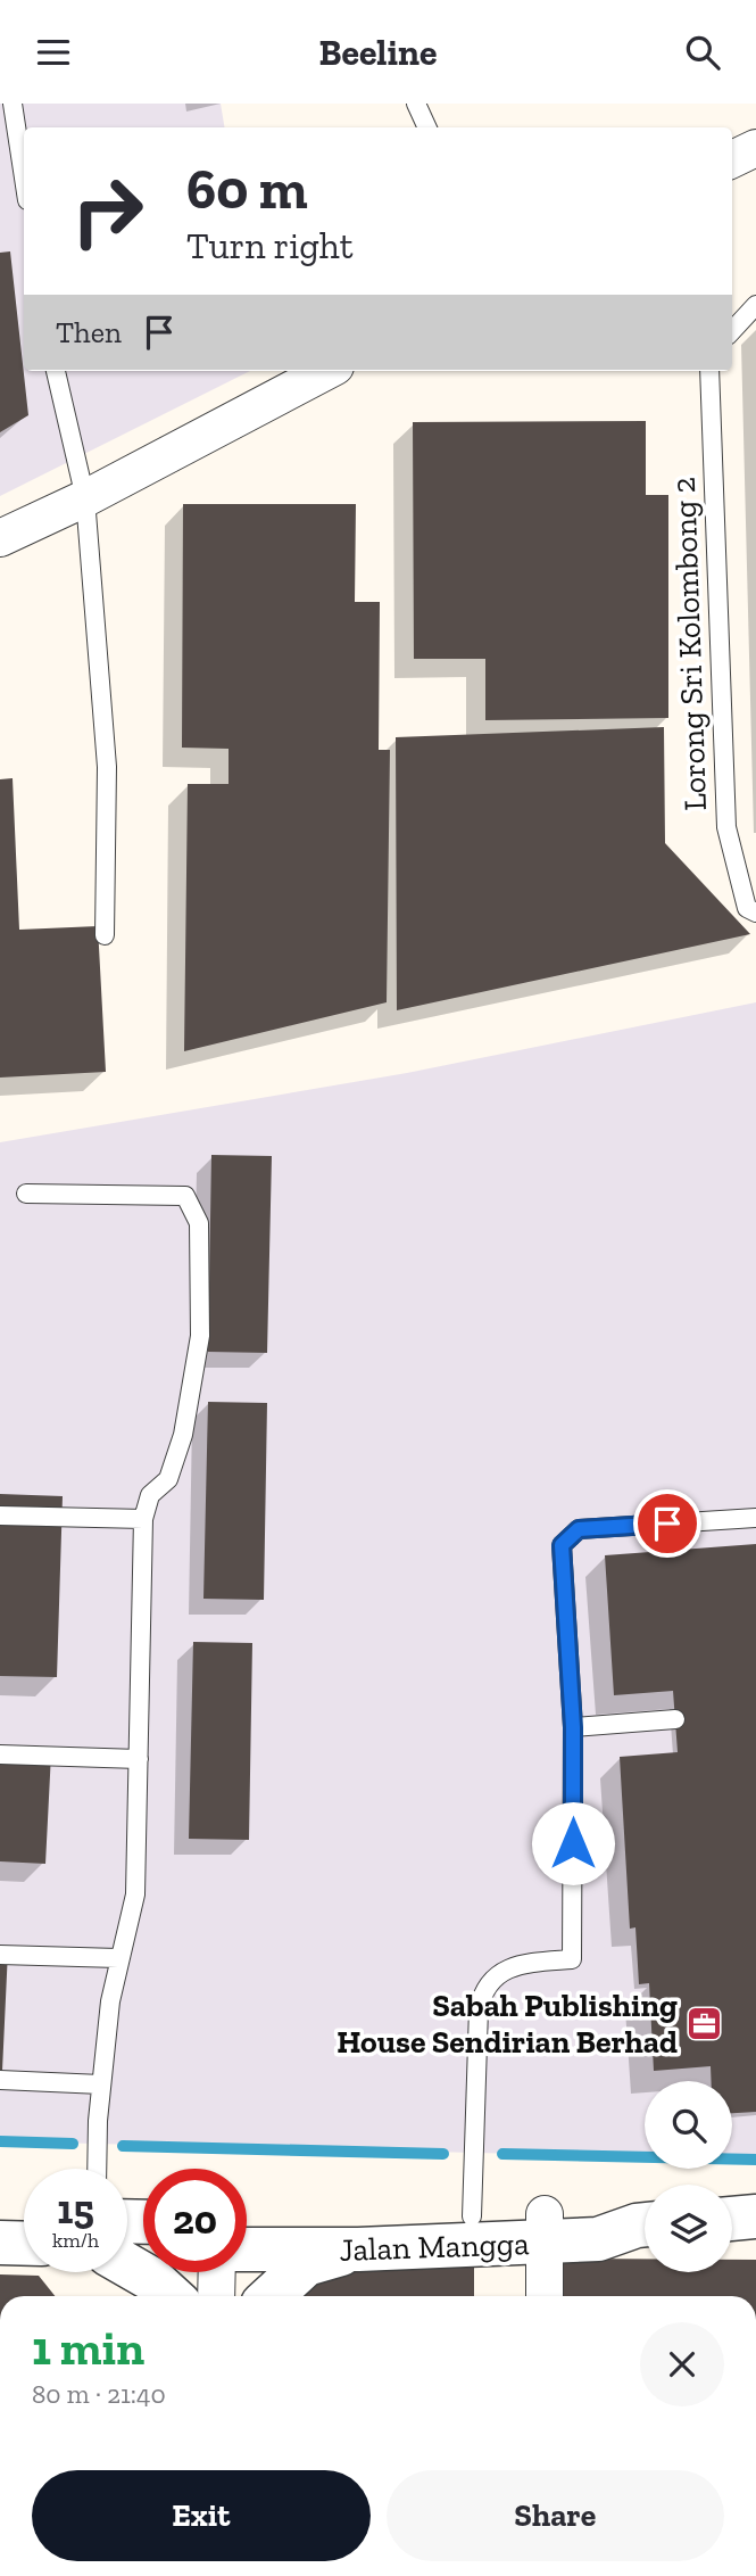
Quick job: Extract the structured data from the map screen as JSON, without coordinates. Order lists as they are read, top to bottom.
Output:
{
  "streets": {
    "street": ["Jalan Mangga"],
    "lane": ["Lorong Sri Kolombong 2"]
  },
  "places": {
    "office": ["Sabah Publishing House Sendirian Berhad"]
  },
  "page": {
    "header": "Beeline",
    "turn": ["60 m", "Turn right"],
    "then": "Then",
    "speed": "15 km/h",
    "limit": "20",
    "heading": ["1 min", "80 m · 21:40"],
    "buttons": ["Exit", "Share"]
  }
}
